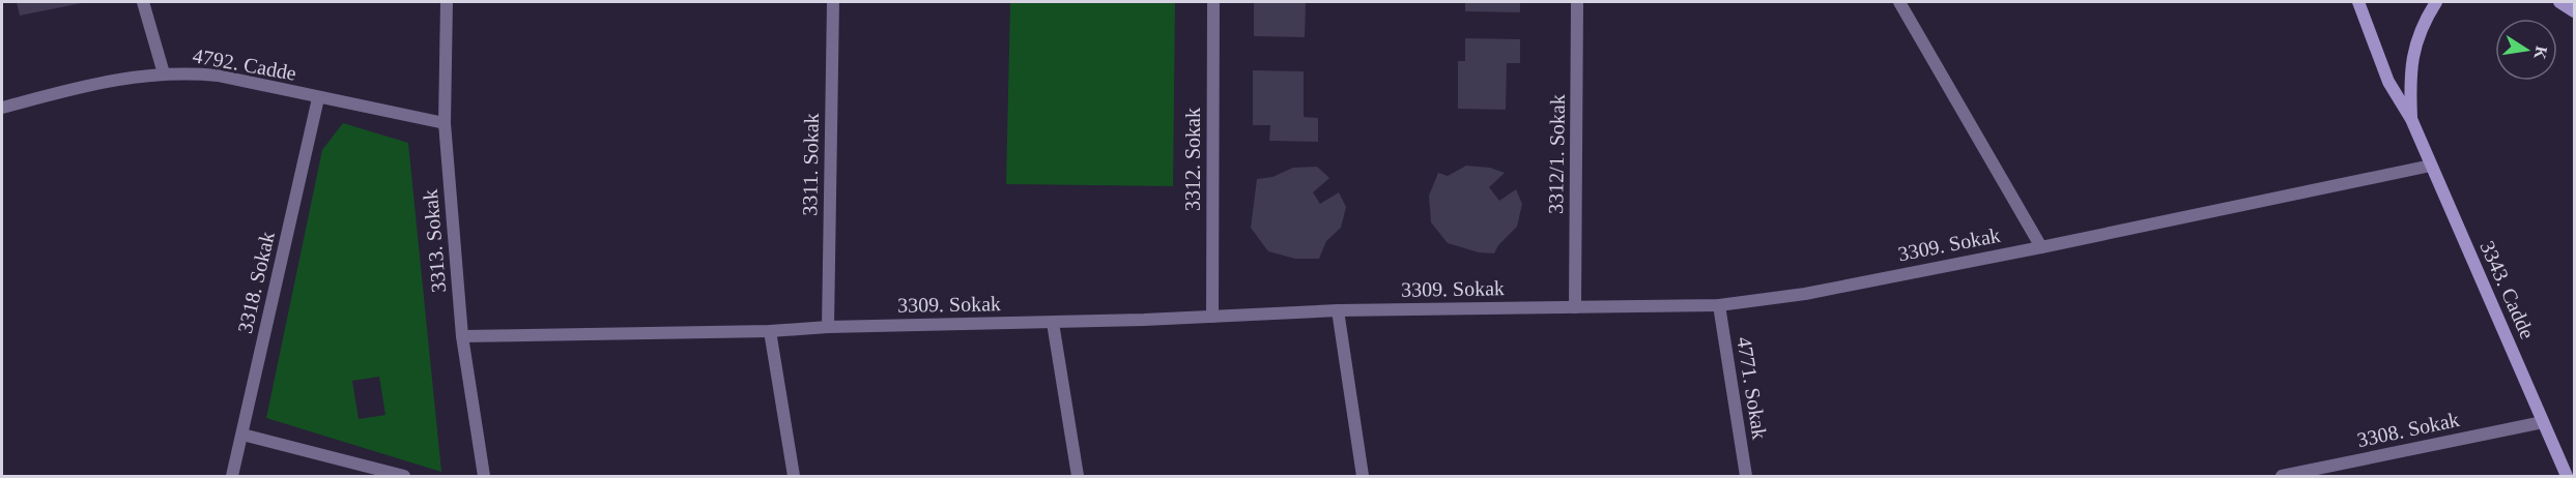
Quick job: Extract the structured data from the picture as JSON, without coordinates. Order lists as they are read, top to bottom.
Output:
{
  "streets": {
    "street": [
      "4792. Cadde",
      "3312/1. Sokak",
      "3312. Sokak",
      "3311. Sokak",
      "3313. Sokak",
      "3309. Sokak",
      "3318. Sokak",
      "3343. Cadde",
      "4771. Sokak",
      "3308. Sokak"
    ]
  },
  "crossings": [
    ["4792. Cadde", "3313. Sokak"],
    ["4792. Cadde", "3318. Sokak"],
    ["3312/1. Sokak", "3309. Sokak"],
    ["3312. Sokak", "3309. Sokak"],
    ["3311. Sokak", "3309. Sokak"],
    ["3313. Sokak", "3309. Sokak"],
    ["3309. Sokak", "3343. Cadde"],
    ["3309. Sokak", "4771. Sokak"],
    ["3343. Cadde", "3308. Sokak"]
  ],
  "north": "right"
}
